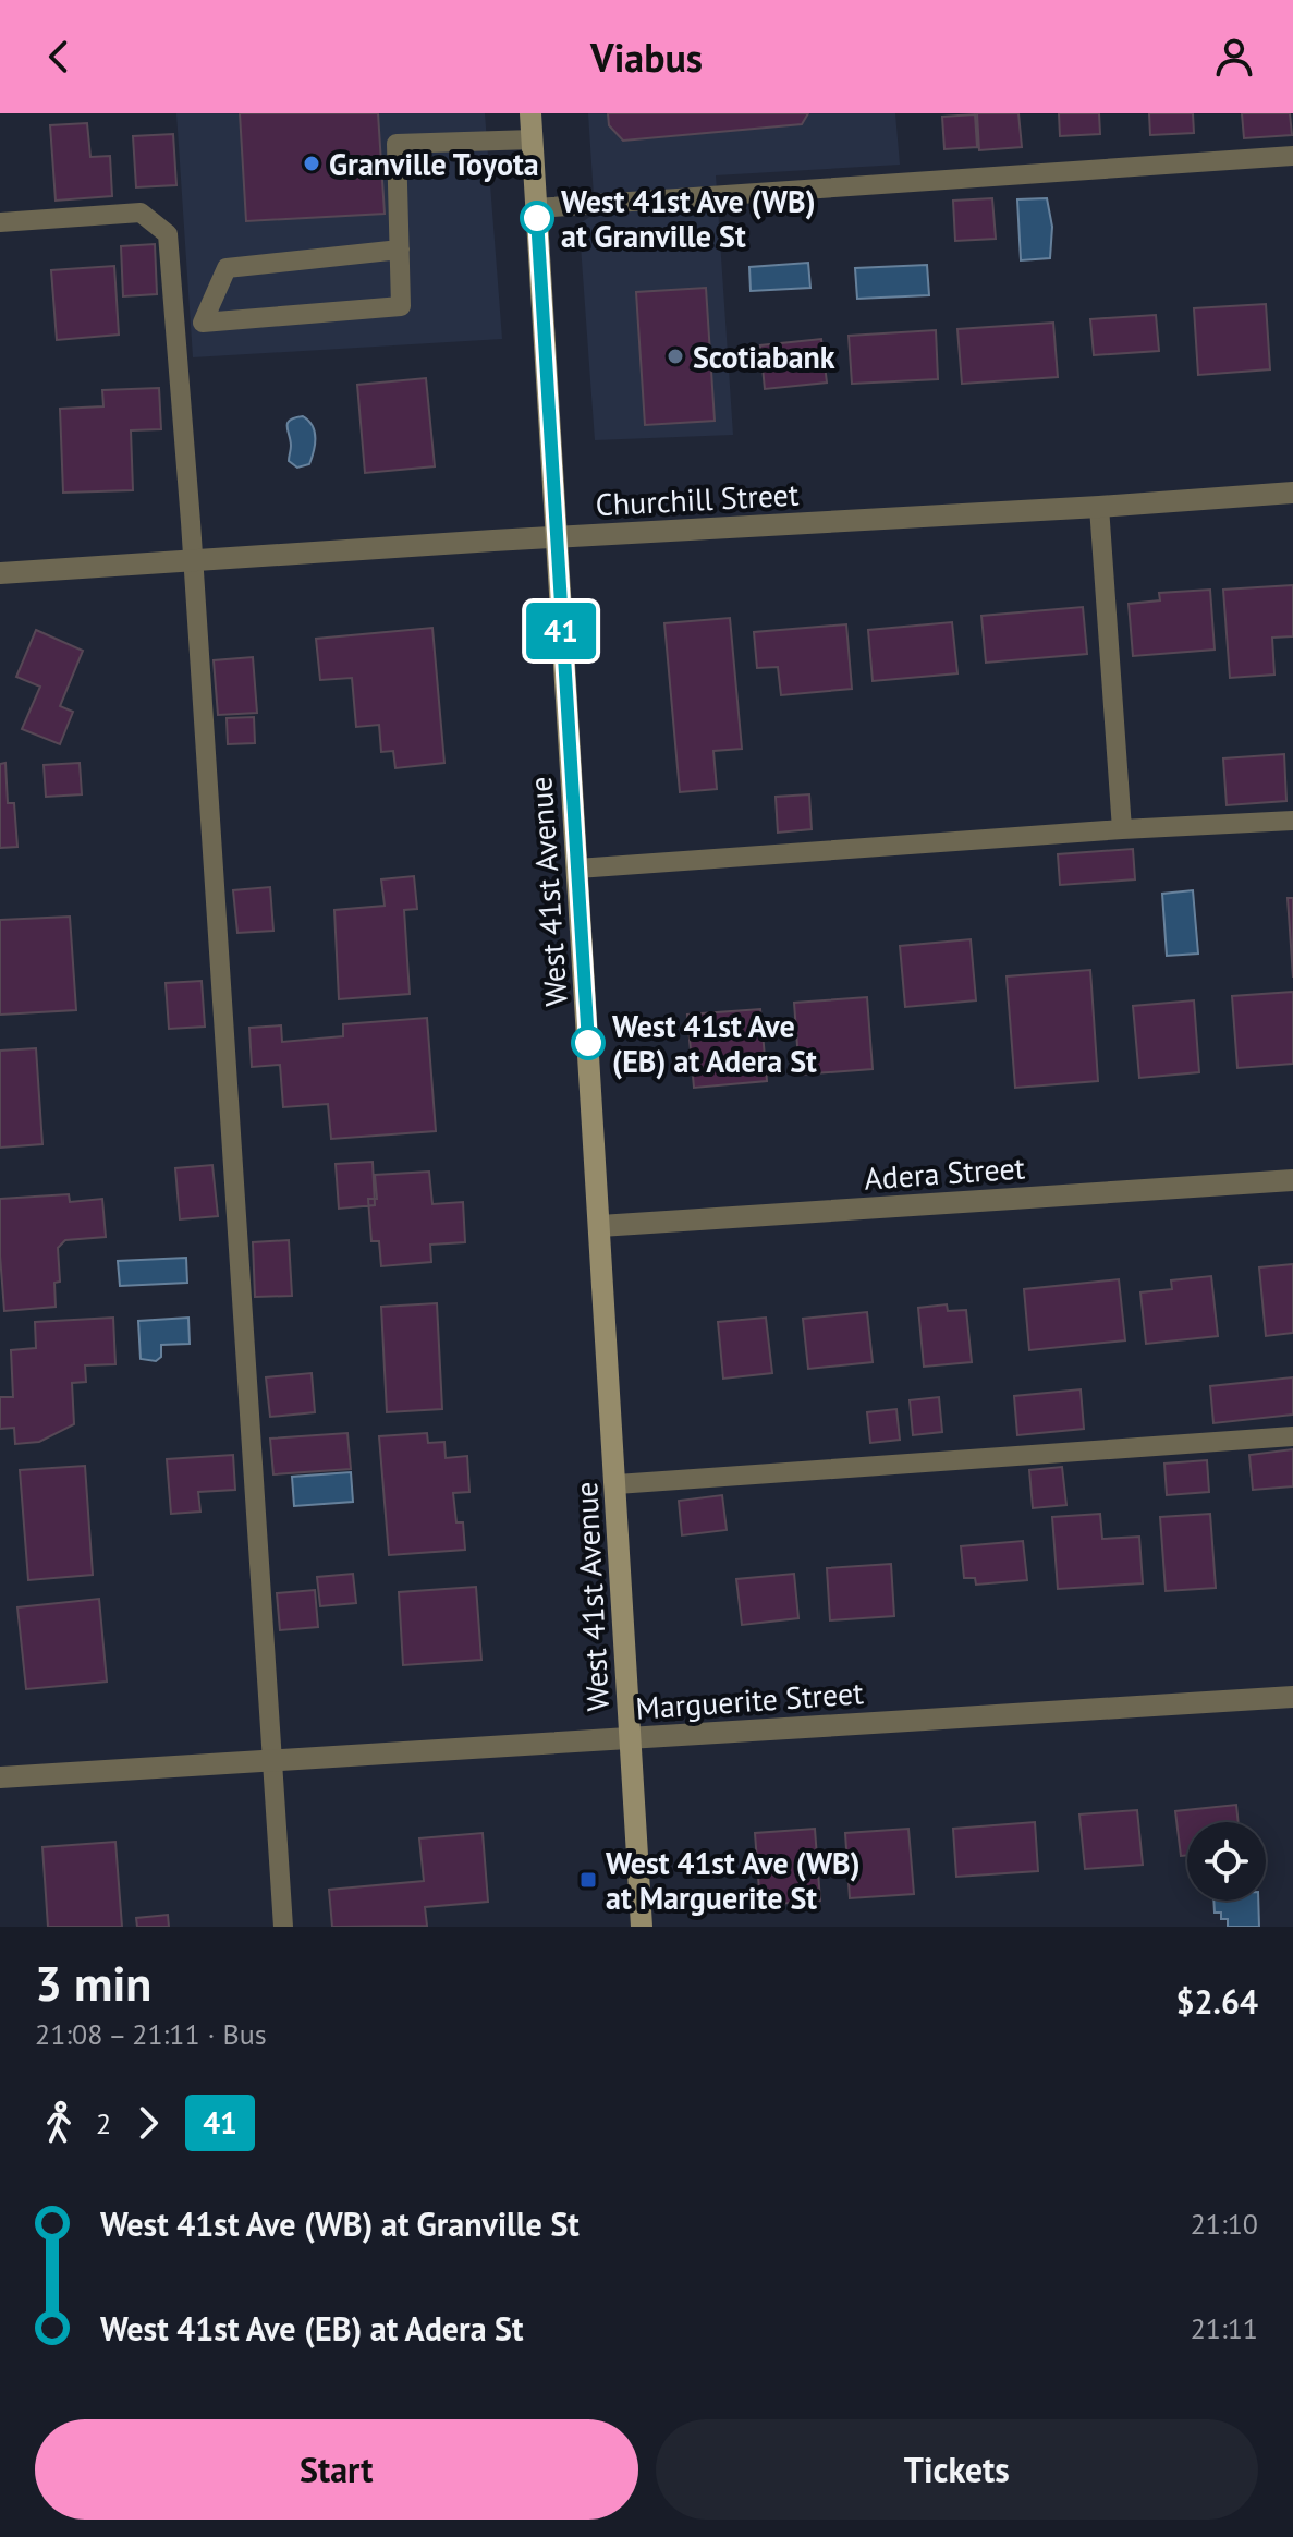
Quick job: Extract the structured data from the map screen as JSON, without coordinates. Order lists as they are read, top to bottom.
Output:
{
  "streets": {
    "main road": ["West 41st Avenue"],
    "street": ["Churchill Street", "Adera Street", "Marguerite Street"]
  },
  "crossings": [
    ["Churchill Street", "West 41st Avenue"],
    ["West 41st Avenue", "Adera Street"],
    ["West 41st Avenue", "Marguerite Street"]
  ],
  "places": {
    "other": [
      "Granville Toyota",
      "West 41st Ave (WB) at Granville St",
      "Scotiabank",
      "West 41st Ave (EB) at Adera St"
    ],
    "transit": ["West 41st Ave (WB) at Marguerite St"]
  },
  "lines": ["bus line 41"],
  "page": {
    "header": "Viabus",
    "on_map": "41",
    "heading": ["3 min", "21:08 – 21:11 · Bus", "$2.64"],
    "legs": ["2", "41"],
    "list": [
      {
        "name": "West 41st Ave (WB) at Granville St",
        "value": "21:10"
      },
      {
        "name": "West 41st Ave (EB) at Adera St",
        "value": "21:11"
      }
    ],
    "buttons": ["Start", "Tickets"]
  }
}
